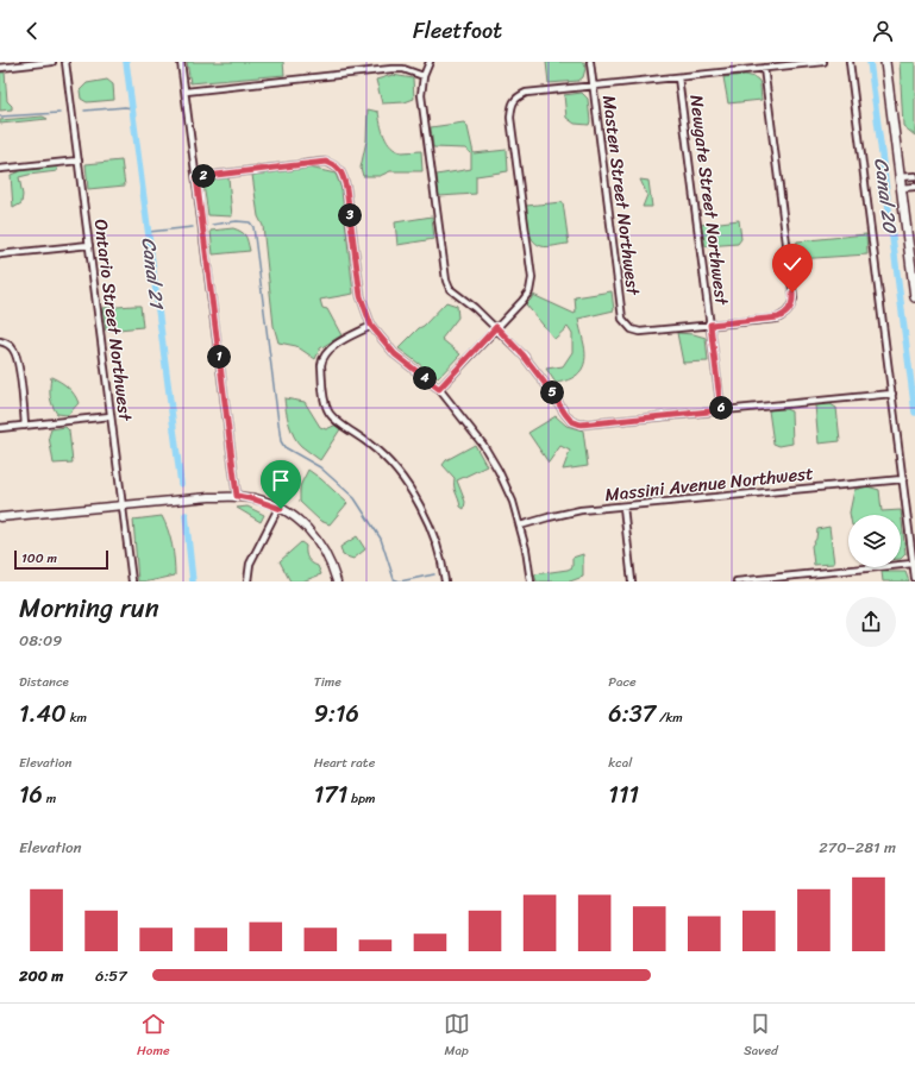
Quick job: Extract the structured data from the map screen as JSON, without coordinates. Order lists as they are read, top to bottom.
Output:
{
  "streets": {
    "street": [
      "Masten Street Northwest",
      "Newgate Street Northwest",
      "Ontario Street Northwest",
      "Massini Avenue Northwest"
    ]
  },
  "crossings": [
    ["Masten Street Northwest", "Newgate Street Northwest"]
  ],
  "water": ["Canal 20", "Canal 21"],
  "scale_bar": "100 m",
  "page": {
    "header": "Fleetfoot",
    "pins": [
      "2",
      "3",
      "1",
      "4",
      "5",
      "6"
    ],
    "scale": "100 m",
    "heading": ["Morning run", "08:09"],
    "stats": [
      ["Distance", "1.40 km"],
      ["Time", "9:16"],
      ["Pace", "6:37 /km"],
      ["Elevation", "16 m"],
      ["Heart rate", "171 bpm"],
      ["kcal", "111"]
    ],
    "chart": ["Elevation", "270–281 m"],
    "list": [
      {
        "name": "200 m",
        "note": "6:57"
      }
    ],
    "tabs": ["Home", "Map", "Saved"]
  }
}
